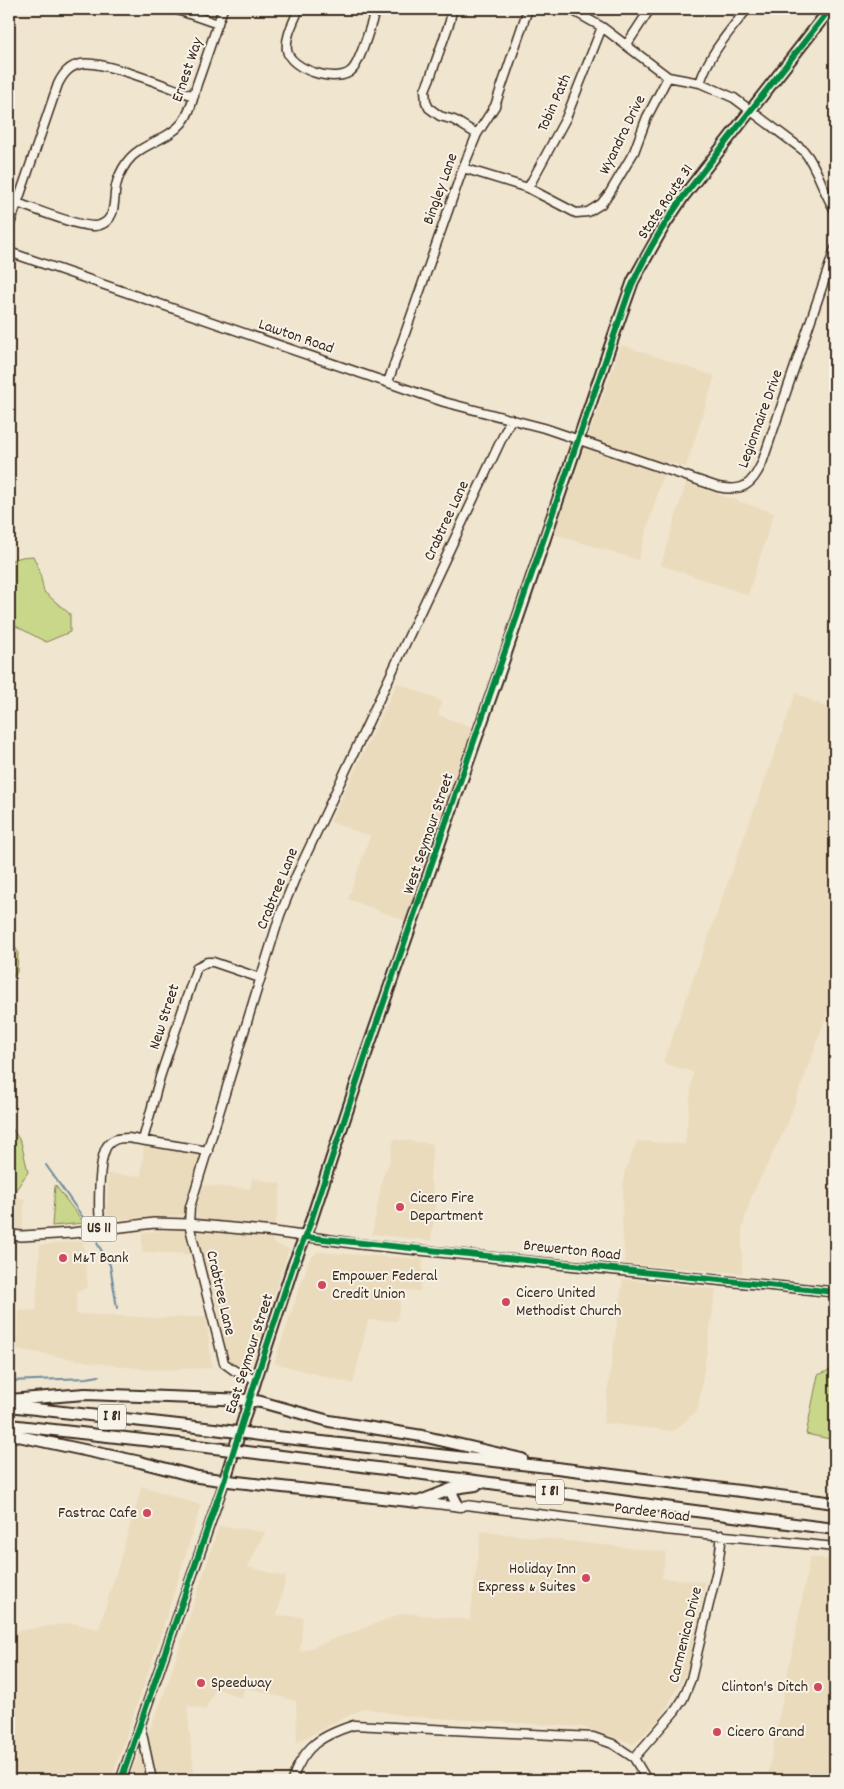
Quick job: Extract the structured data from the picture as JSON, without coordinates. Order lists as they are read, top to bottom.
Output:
{
  "streets": {
    "highway": [
      "State Route 31",
      "West Seymour Street",
      "East Seymour Street",
      "I 81",
      "Pardee Road"
    ],
    "main road": ["US 11", "Brewerton Road"],
    "street": [
      "Ernest Way",
      "Tobin Path",
      "Wyandra Drive",
      "Bingley Lane",
      "Lawton Road",
      "Legionnaire Drive",
      "Crabtree Lane",
      "New Street",
      "Carmenica Drive"
    ]
  },
  "crossings": [
    ["Tobin Path", "Wyandra Drive"],
    ["Wyandra Drive", "Bingley Lane"],
    ["Bingley Lane", "Lawton Road"],
    ["State Route 31", "Lawton Road"],
    ["State Route 31", "Legionnaire Drive"],
    ["State Route 31", "West Seymour Street"],
    ["Lawton Road", "Legionnaire Drive"],
    ["Lawton Road", "Crabtree Lane"],
    ["Lawton Road", "West Seymour Street"],
    ["Legionnaire Drive", "West Seymour Street"],
    ["Crabtree Lane", "New Street"],
    ["Crabtree Lane", "Brewerton Road"],
    ["Crabtree Lane", "East Seymour Street"],
    ["West Seymour Street", "Brewerton Road"],
    ["West Seymour Street", "East Seymour Street"],
    ["Brewerton Road", "East Seymour Street"],
    ["East Seymour Street", "Pardee Road"],
    ["Pardee Road", "Carmenica Drive"]
  ],
  "places": [
    "Cicero Fire Department",
    "M&T Bank",
    "Empower Federal Credit Union",
    "Cicero United Methodist Church",
    "Fastrac Cafe",
    "Holiday Inn Express & Suites",
    "Speedway",
    "Clinton's Ditch",
    "Cicero Grand"
  ]
}
